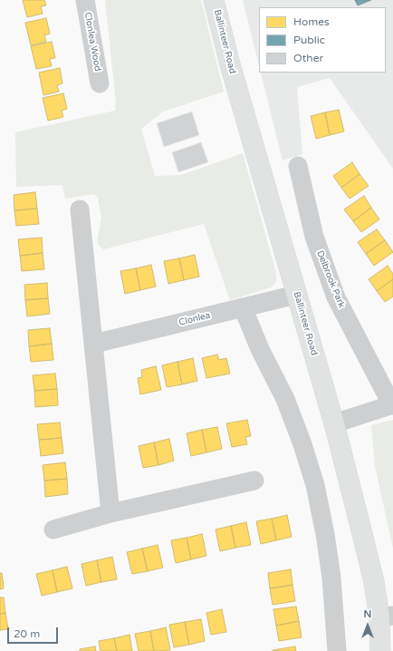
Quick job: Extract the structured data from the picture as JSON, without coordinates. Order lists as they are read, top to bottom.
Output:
{
  "streets": {
    "main road": ["Ballinteer Road"],
    "street": ["Clonlea Wood", "Delbrook Park", "Clonlea"]
  },
  "crossings": [
    ["Ballinteer Road", "Delbrook Park"],
    ["Ballinteer Road", "Clonlea"]
  ],
  "legend": ["Homes", "Public", "Other"],
  "scale_bar": "20 m",
  "north": "top"
}
